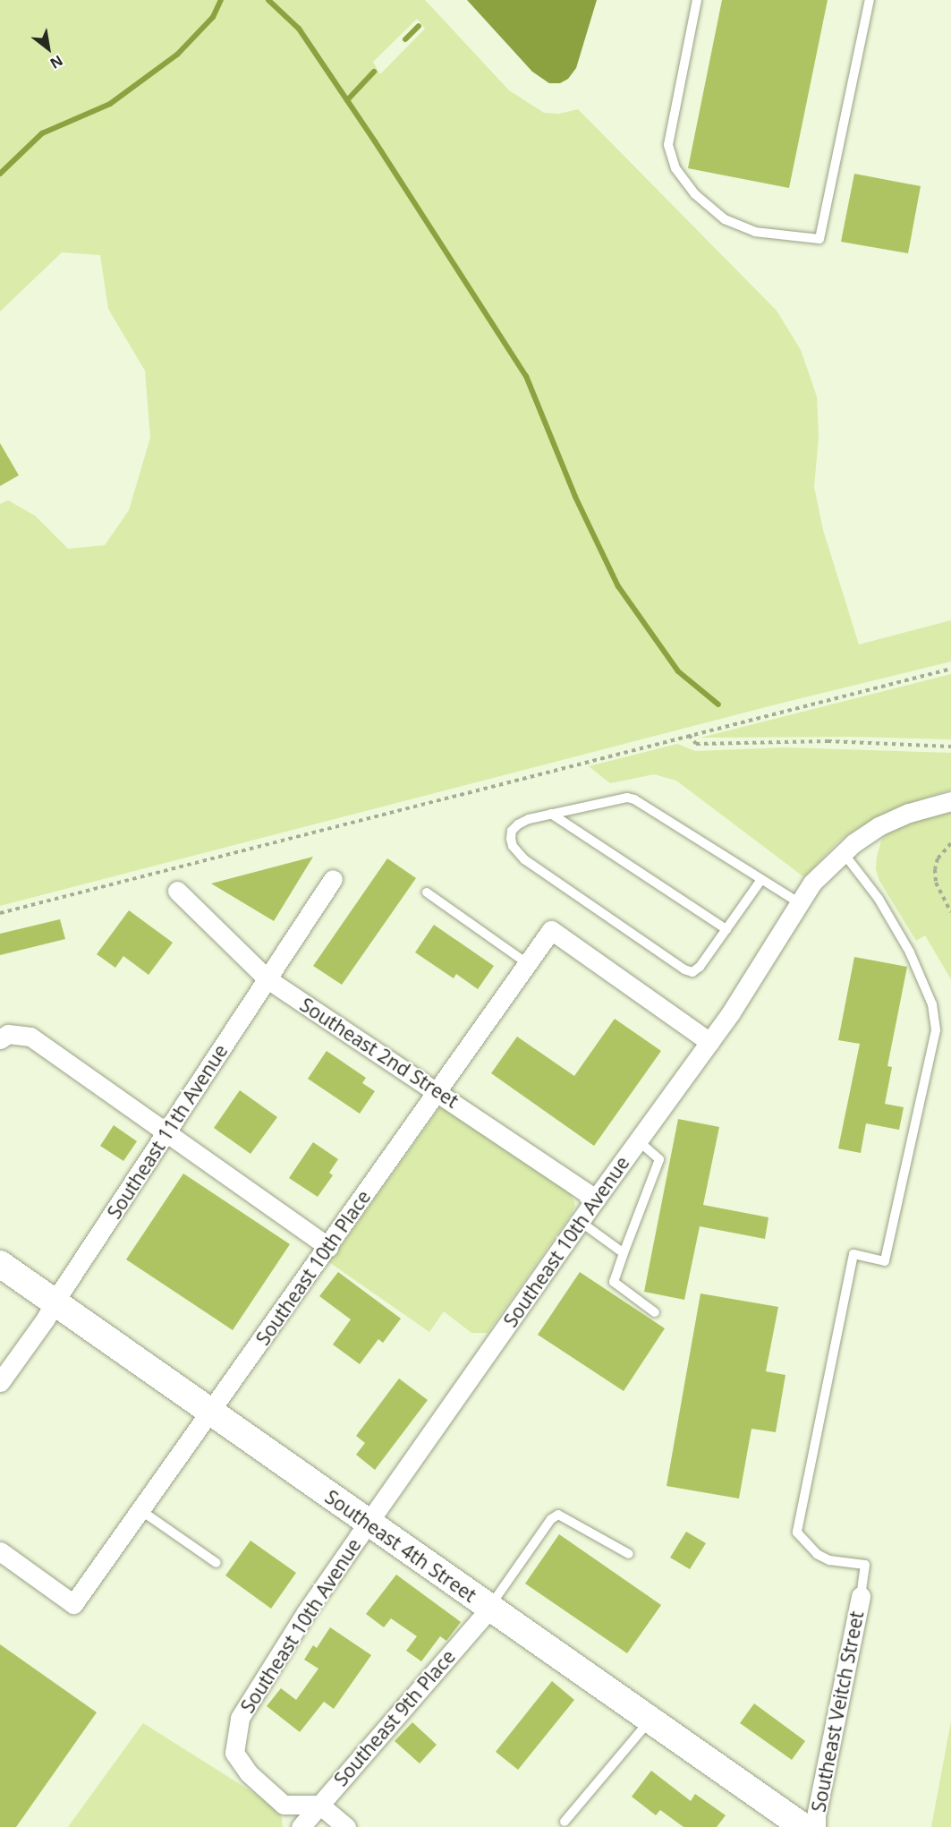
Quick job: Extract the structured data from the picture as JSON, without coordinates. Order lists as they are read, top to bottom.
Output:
{
  "streets": {
    "street": [
      "Southeast 2nd Street",
      "Southeast 11th Avenue",
      "Southeast 10th Avenue",
      "Southeast 10th Place",
      "Southeast 4th Street",
      "Southeast Veitch Street",
      "Southeast 9th Place"
    ]
  },
  "crossings": [
    ["Southeast 2nd Street", "Southeast 11th Avenue"],
    ["Southeast 2nd Street", "Southeast 10th Avenue"],
    ["Southeast 2nd Street", "Southeast 10th Place"],
    ["Southeast 11th Avenue", "Southeast 4th Street"],
    ["Southeast 10th Avenue", "Southeast 10th Place"],
    ["Southeast 10th Avenue", "Southeast 4th Street"],
    ["Southeast 10th Avenue", "Southeast 9th Place"],
    ["Southeast 10th Place", "Southeast 4th Street"],
    ["Southeast 4th Street", "Southeast 9th Place"]
  ],
  "north": "bottom right"
}
